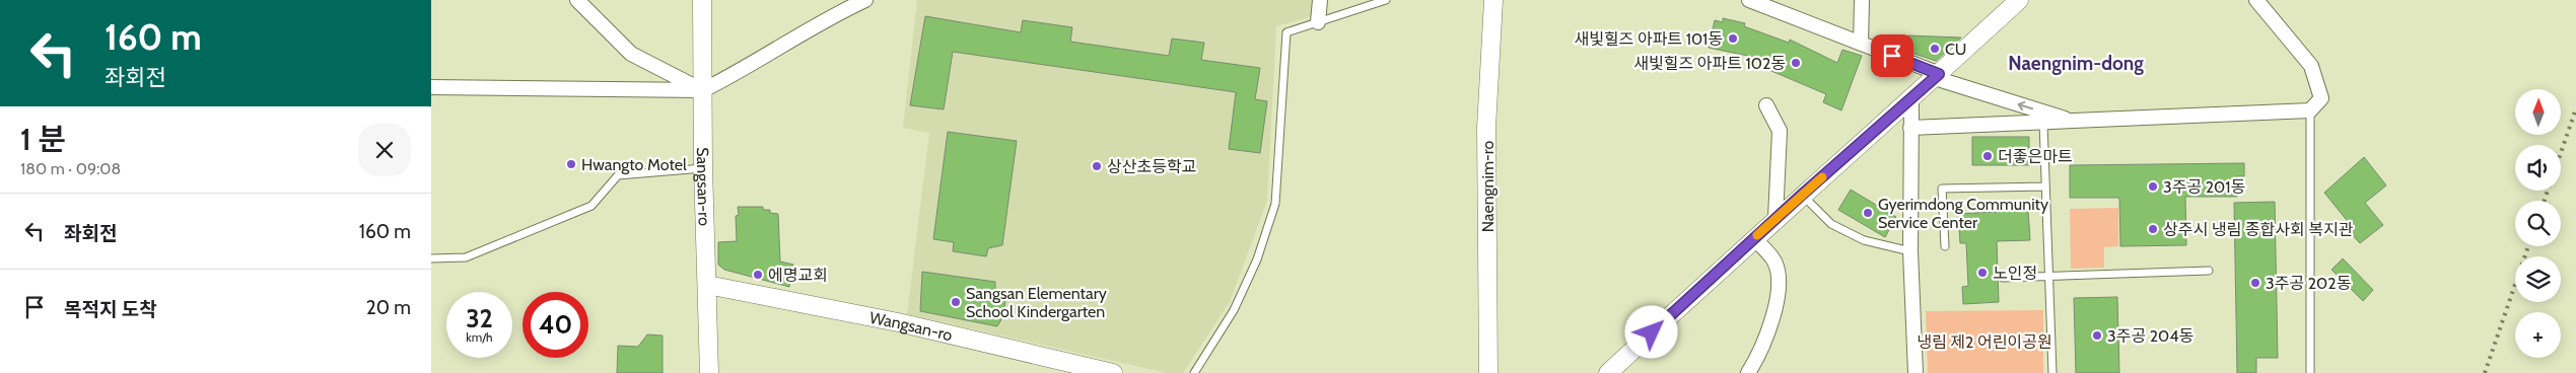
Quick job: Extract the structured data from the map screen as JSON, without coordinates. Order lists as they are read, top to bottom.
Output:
{
  "streets": {
    "street": ["Sangsan-ro", "Naengnim-ro", "Wangsan-ro"]
  },
  "crossings": [
    ["Sangsan-ro", "Wangsan-ro"]
  ],
  "districts": ["Naengnim-dong"],
  "parks": ["냉림 제2 어린이공원"],
  "places": [
    "새빛힐즈 아파트 101동",
    "CU",
    "새빛힐즈 아파트 102동",
    "더좋은마트",
    "Hwangto Motel",
    "상산초등학교",
    "3주공 201동",
    "Gyerimdong Community Service Center",
    "상주시 냉림 종합사회 복지관",
    "노인정",
    "에명교회",
    "3주공 202동",
    "Sangsan Elementary School Kindergarten",
    "3주공 204동"
  ],
  "north": "top",
  "page": {
    "turn": ["160 m", "좌회전"],
    "map_buttons": "+",
    "heading": ["1 분", "180 m · 09:08"],
    "list": [
      {
        "name": "좌회전",
        "value": "160 m"
      },
      {
        "name": "목적지 도착",
        "value": "20 m"
      }
    ],
    "speed": "32 km/h",
    "limit": "40"
  }
}
